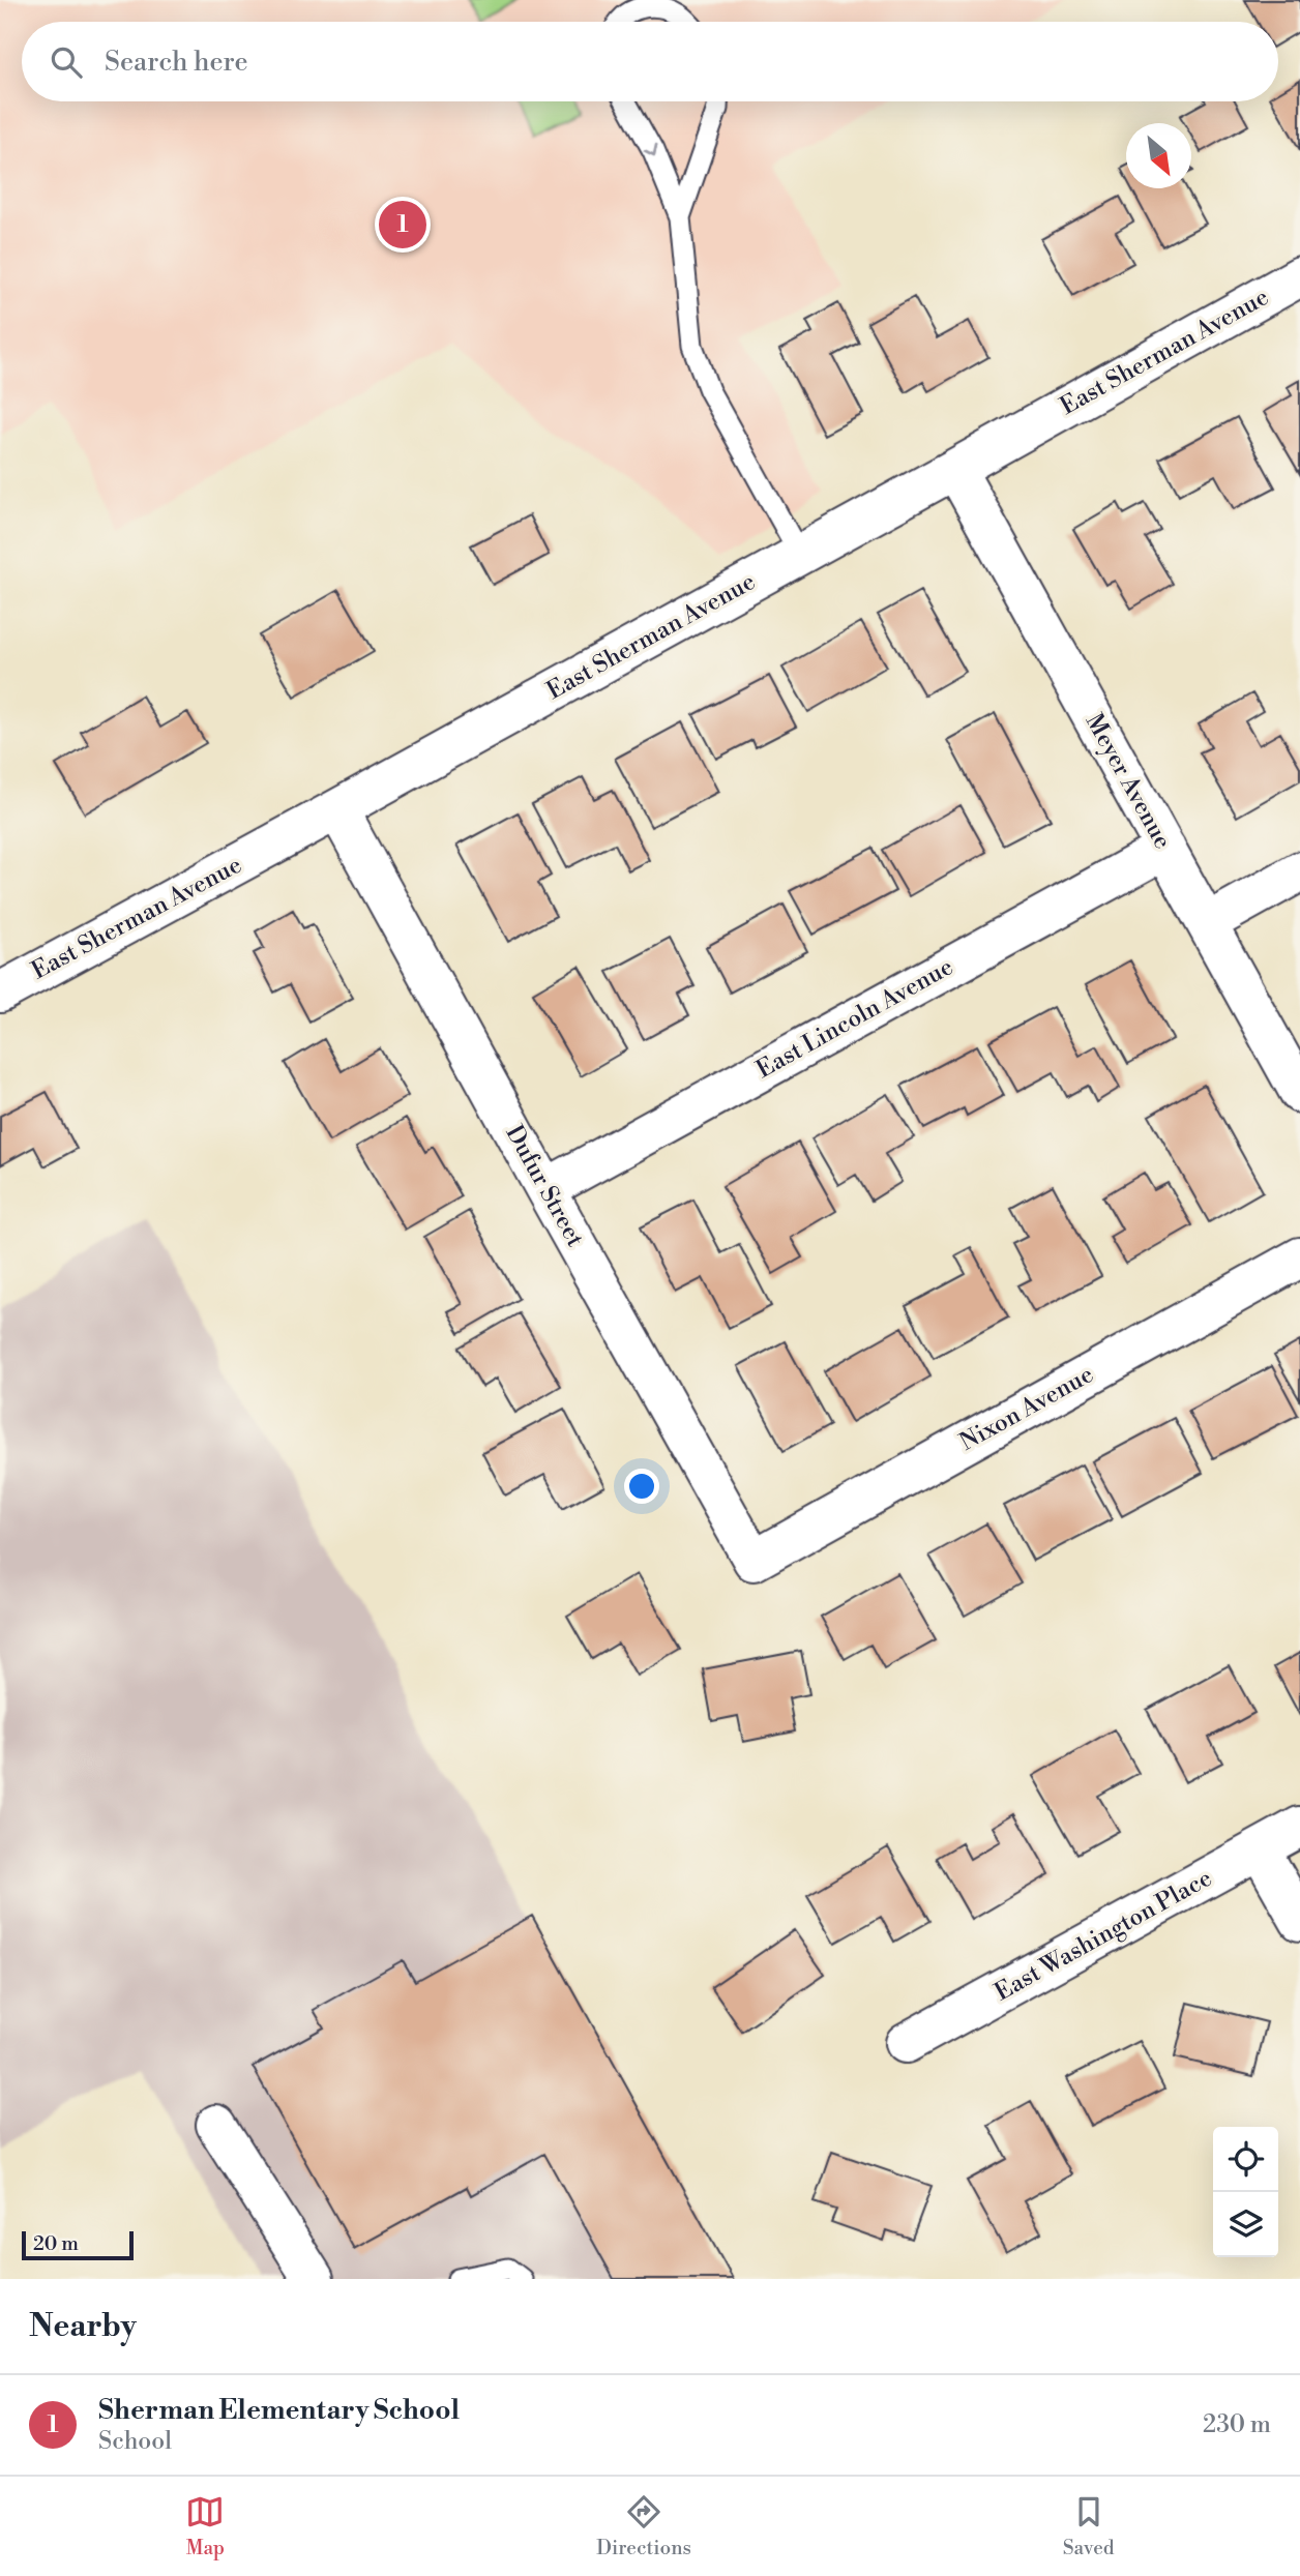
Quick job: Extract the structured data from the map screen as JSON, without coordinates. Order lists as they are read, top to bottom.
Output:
{
  "streets": {
    "street": [
      "East Sherman Avenue",
      "Meyer Avenue",
      "East Lincoln Avenue",
      "Dufur Street",
      "Nixon Avenue",
      "East Washington Place"
    ]
  },
  "crossings": [
    ["East Sherman Avenue", "Meyer Avenue"],
    ["East Sherman Avenue", "Dufur Street"],
    ["Meyer Avenue", "East Lincoln Avenue"],
    ["East Lincoln Avenue", "Dufur Street"],
    ["Dufur Street", "Nixon Avenue"]
  ],
  "scale_bar": "20 m",
  "north": "bottom right",
  "page": {
    "search": "Search here",
    "pins": "1",
    "scale": "20 m",
    "heading": "Nearby",
    "list": [
      {
        "mark": "1",
        "name": "Sherman Elementary School",
        "note": "School",
        "value": "230 m"
      }
    ],
    "nav": ["Map", "Directions", "Saved"]
  }
}
